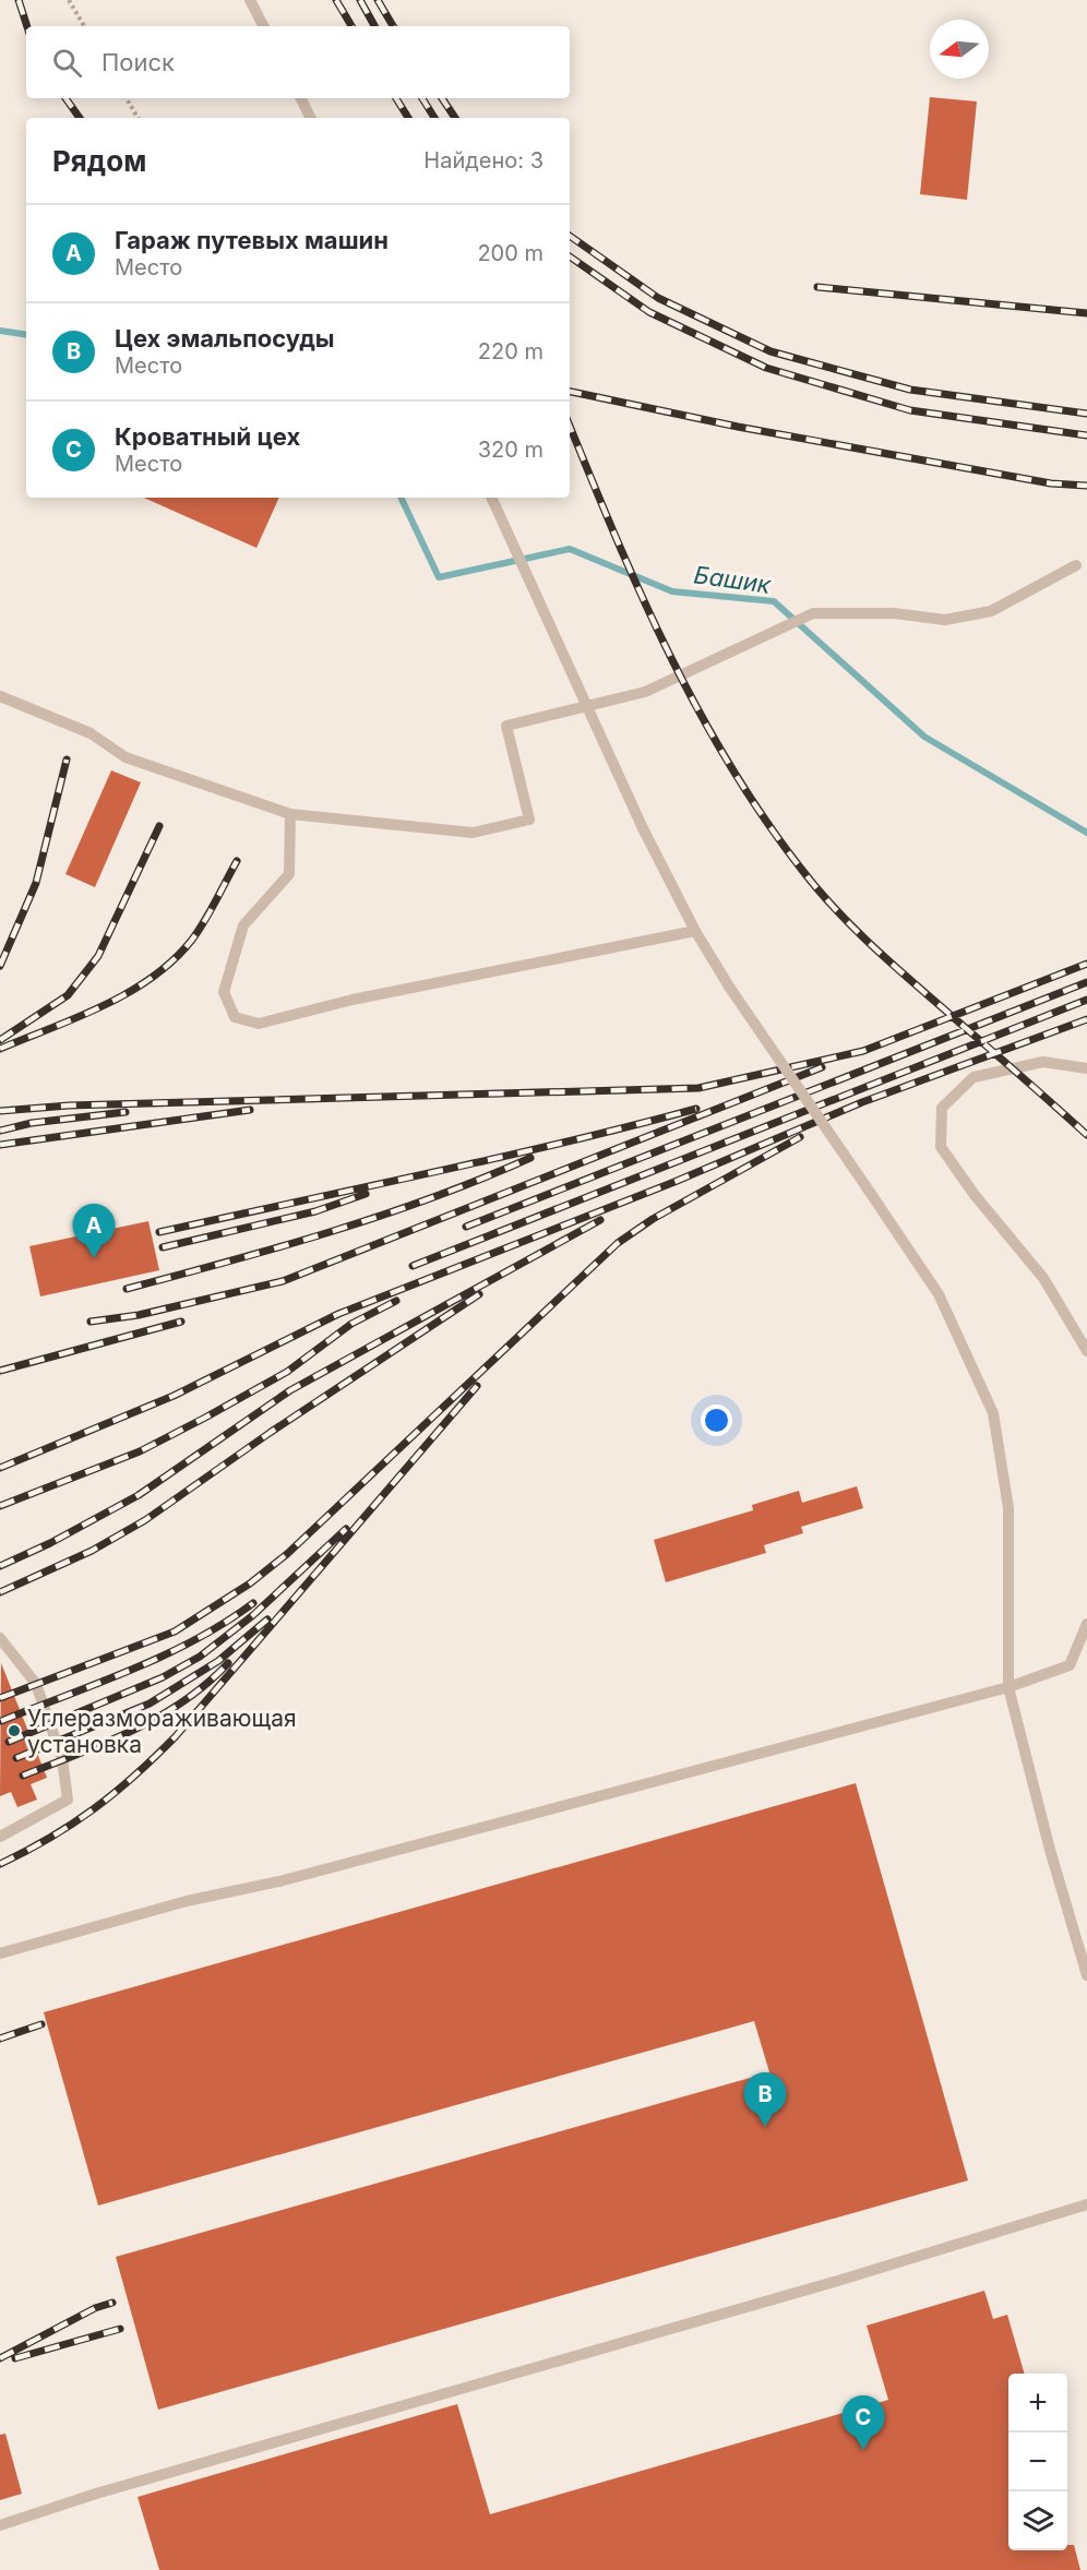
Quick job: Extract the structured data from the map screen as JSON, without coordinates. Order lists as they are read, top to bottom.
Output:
{
  "water": ["Башик"],
  "places": ["Углеразмораживающая установка"],
  "north": "left",
  "page": {
    "search": "Поиск",
    "heading": ["Рядом", "Найдено: 3"],
    "list": [
      {
        "mark": "A",
        "name": "Гараж путевых машин",
        "note": "Место",
        "value": "200 m"
      },
      {
        "mark": "B",
        "name": "Цех эмальпосуды",
        "note": "Место",
        "value": "220 m"
      },
      {
        "mark": "C",
        "name": "Кроватный цех",
        "note": "Место",
        "value": "320 m"
      }
    ],
    "pins": ["A", "B", "C"],
    "map_buttons": ["+", "−"]
  }
}
